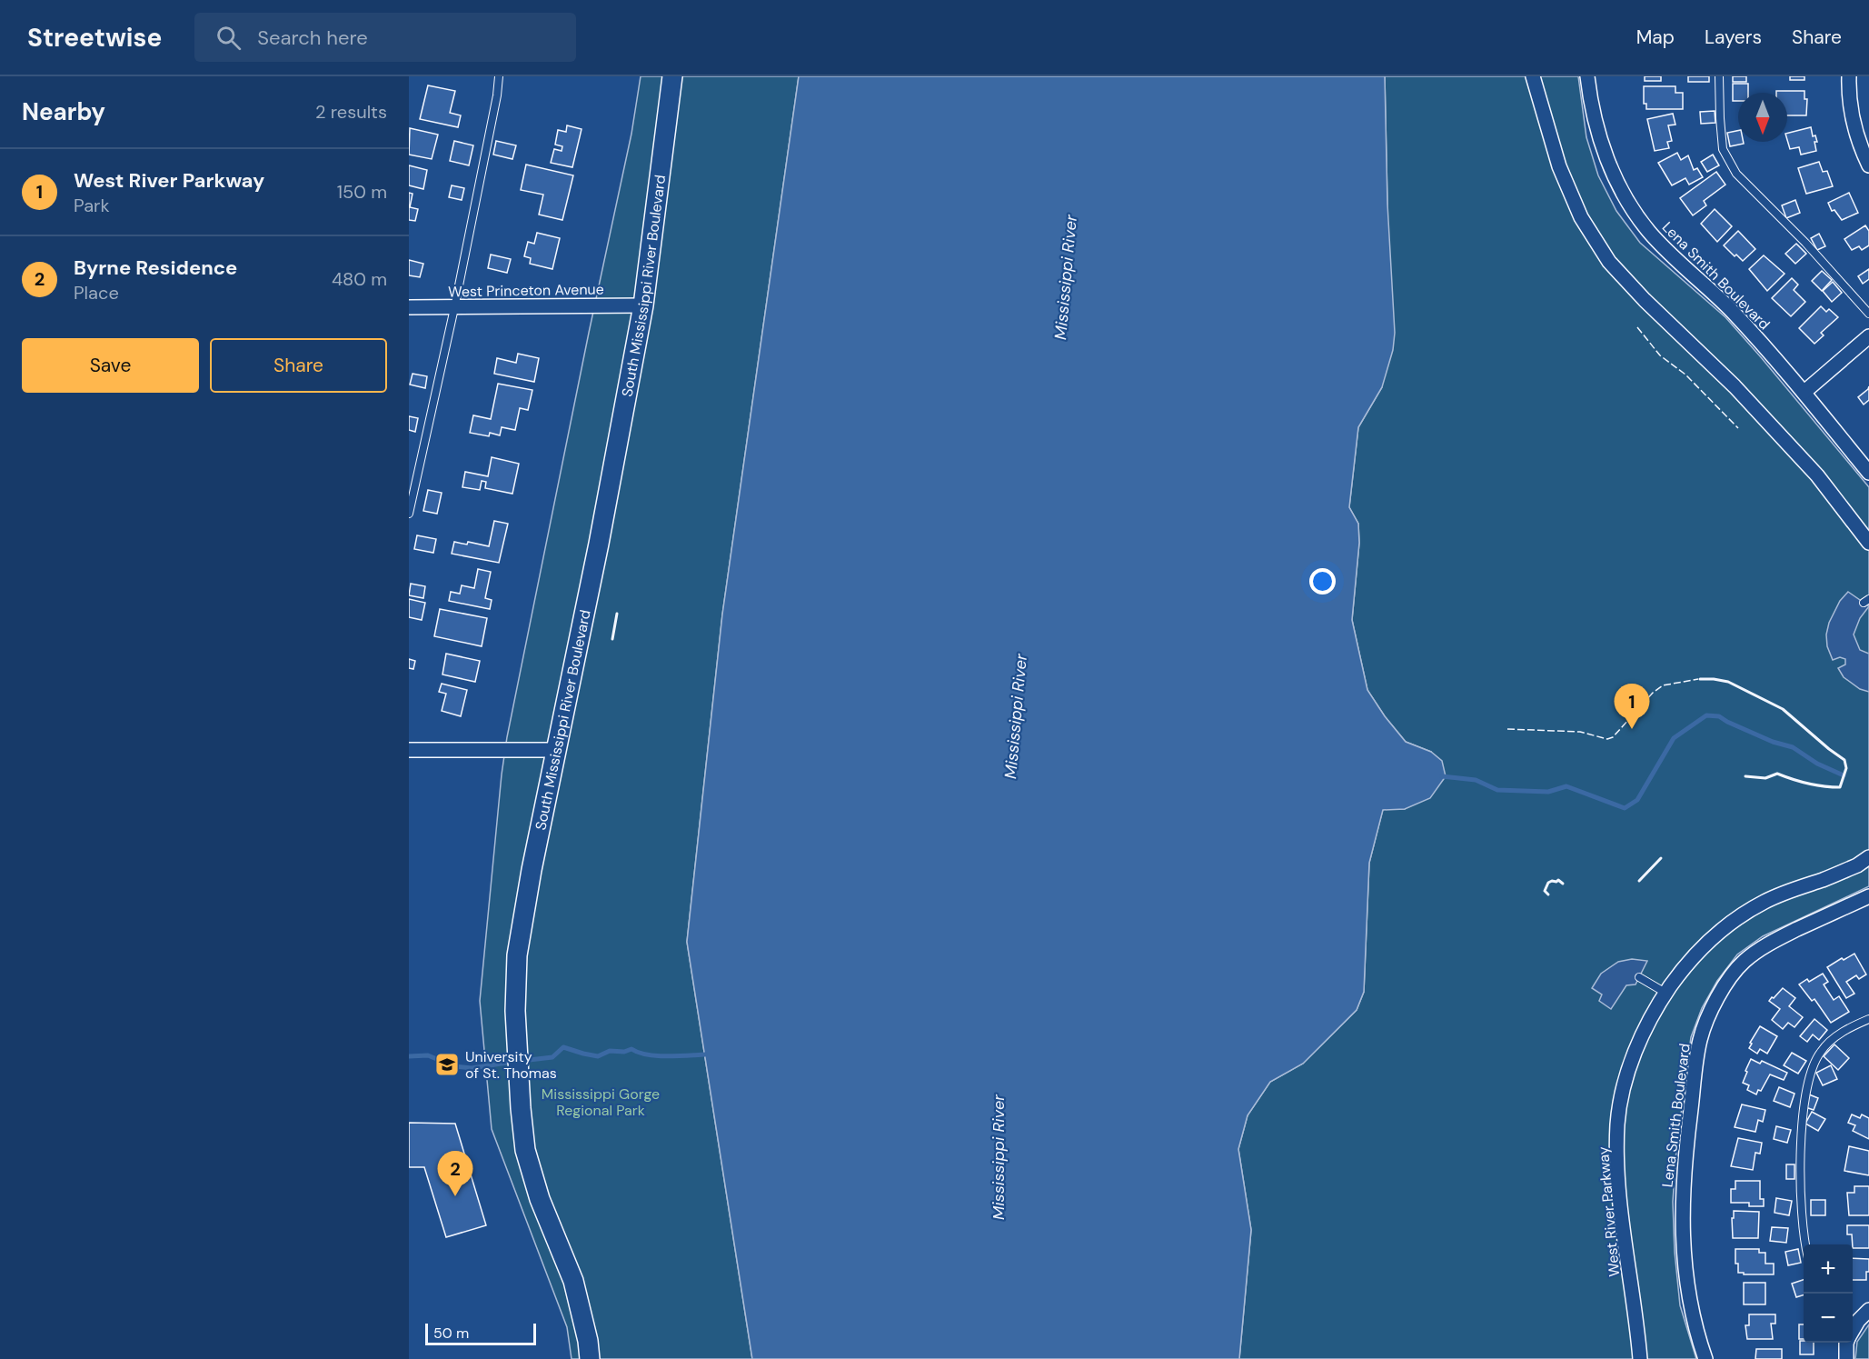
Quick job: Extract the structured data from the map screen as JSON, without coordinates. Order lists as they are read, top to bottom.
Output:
{
  "streets": {
    "street": [
      "Lena Smith Boulevard",
      "South Mississippi River Boulevard",
      "West Princeton Avenue",
      "West River Parkway"
    ]
  },
  "crossings": [
    ["South Mississippi River Boulevard", "West Princeton Avenue"]
  ],
  "water": ["Mississippi River"],
  "parks": ["Mississippi Gorge Regional Park"],
  "places": {
    "school or university": ["University of St. Thomas"]
  },
  "scale_bar": "50 m",
  "north": "bottom",
  "page": {
    "header": "Streetwise",
    "search": "Search here",
    "nav": ["Map", "Layers", "Share"],
    "heading": ["Nearby", "2 results"],
    "list": [
      {
        "mark": "1",
        "name": "West River Parkway",
        "note": "Park",
        "value": "150 m"
      },
      {
        "mark": "2",
        "name": "Byrne Residence",
        "note": "Place",
        "value": "480 m"
      }
    ],
    "buttons": ["Save", "Share"],
    "pins": ["1", "2"],
    "map_buttons": ["+", "−"],
    "scale": "50 m"
  }
}
